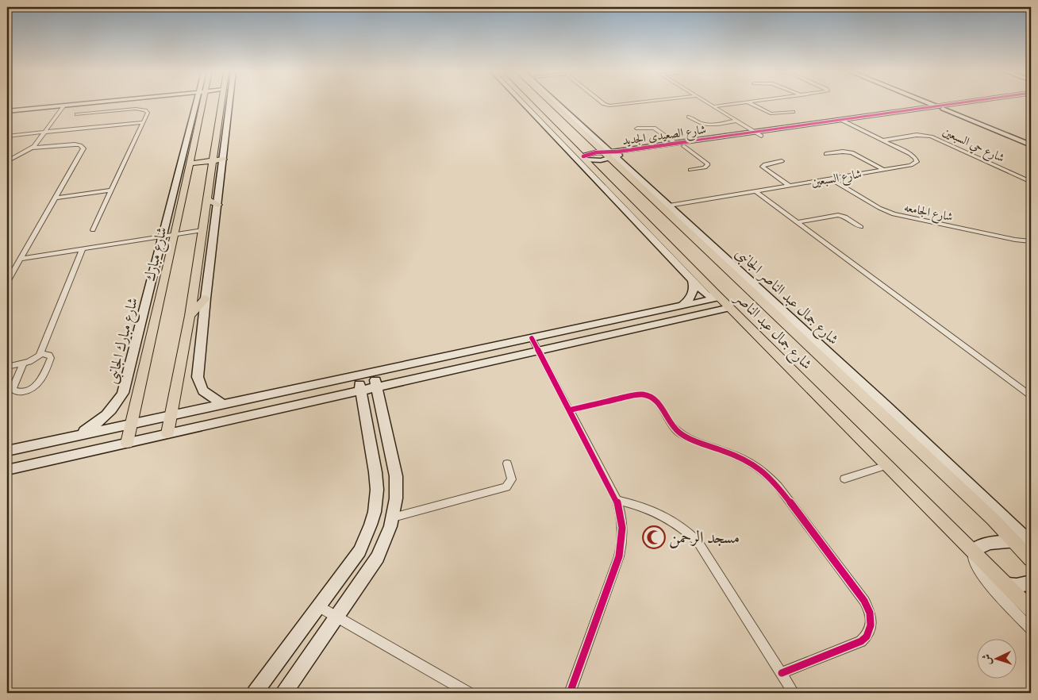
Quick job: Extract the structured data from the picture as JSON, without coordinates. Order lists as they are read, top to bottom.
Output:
{
  "streets": {
    "main road": [
      "شارع الصعيدى الجديد",
      "شارع مبارك",
      "شارع جمال عبد الناصر",
      "شارع مبارك الجانبى"
    ],
    "street": ["شارع حي السبعين", "شارع السبعين", "شارع الجامعه"]
  },
  "crossings": [
    ["شارع الصعيدى الجديد", "شارع السبعين"],
    ["شارع الصعيدى الجديد", "شارع جمال عبد الناصر"],
    ["شارع حي السبعين", "شارع السبعين"],
    ["شارع السبعين", "شارع الجامعه"]
  ],
  "places": {
    "mosque": ["مسجد الرحمن"]
  },
  "north": "left"
}
